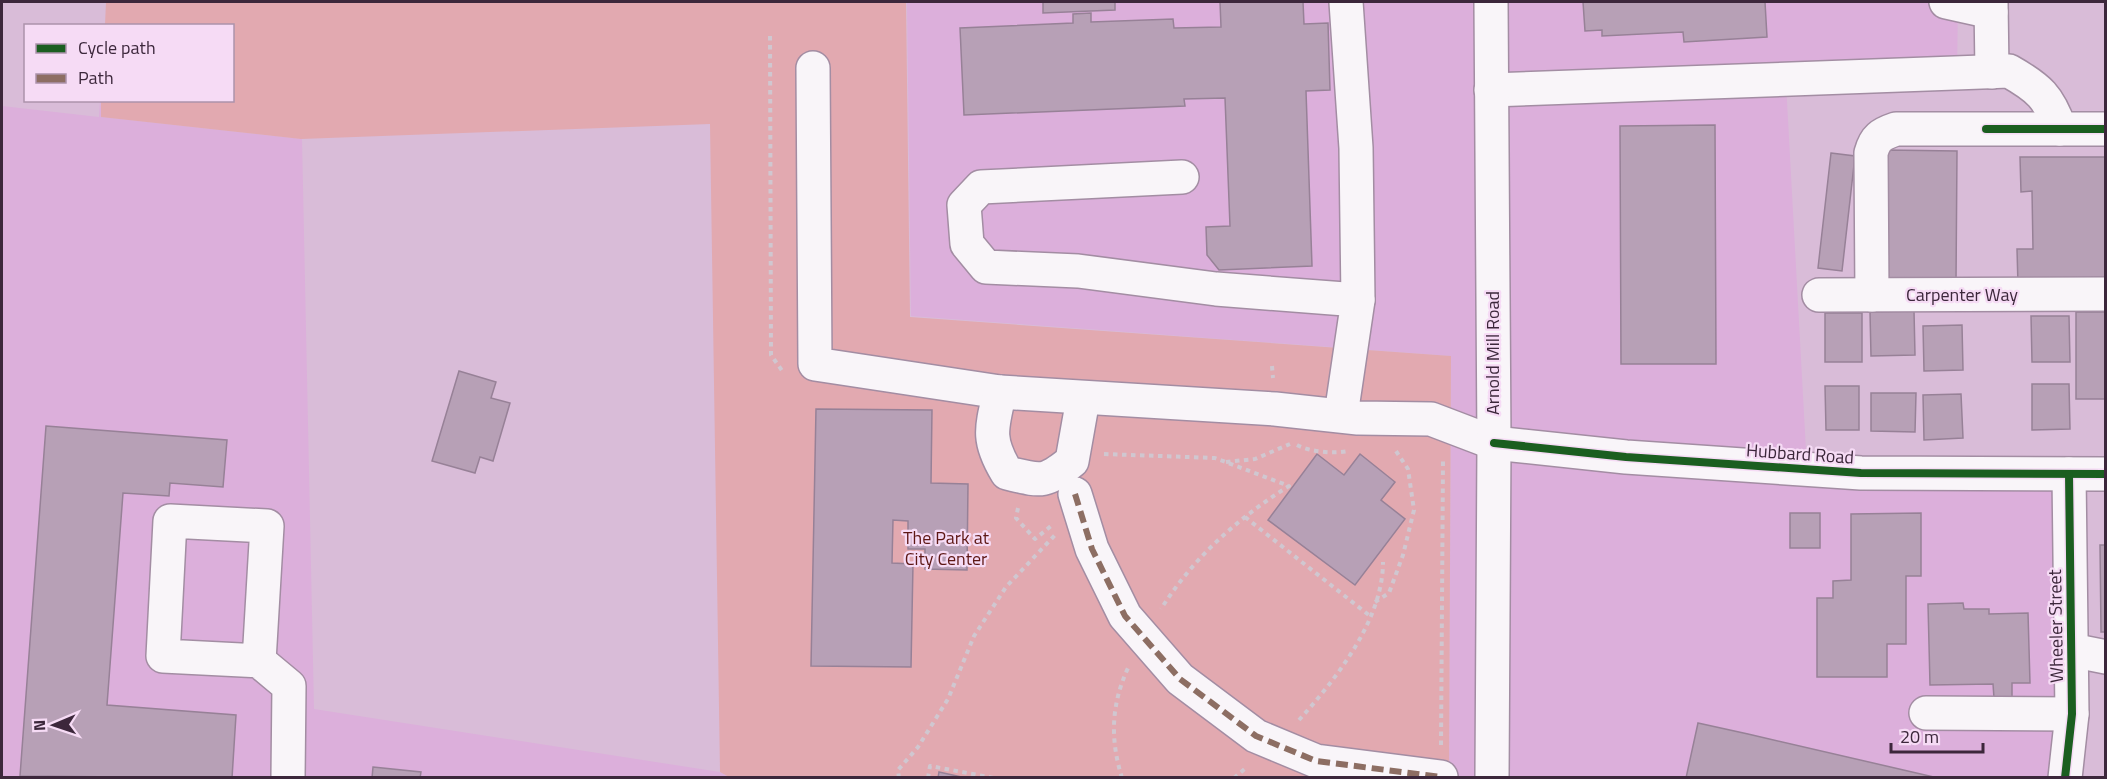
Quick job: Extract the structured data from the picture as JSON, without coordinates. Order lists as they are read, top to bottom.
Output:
{
  "streets": {
    "street": [
      "Carpenter Way",
      "Arnold Mill Road",
      "Hubbard Road",
      "Wheeler Street"
    ]
  },
  "crossings": [
    ["Arnold Mill Road", "Hubbard Road"],
    ["Hubbard Road", "Wheeler Street"]
  ],
  "parks": ["The Park at City Center"],
  "legend": ["Cycle path", "Path"],
  "scale_bar": "20 m",
  "north": "left"
}
